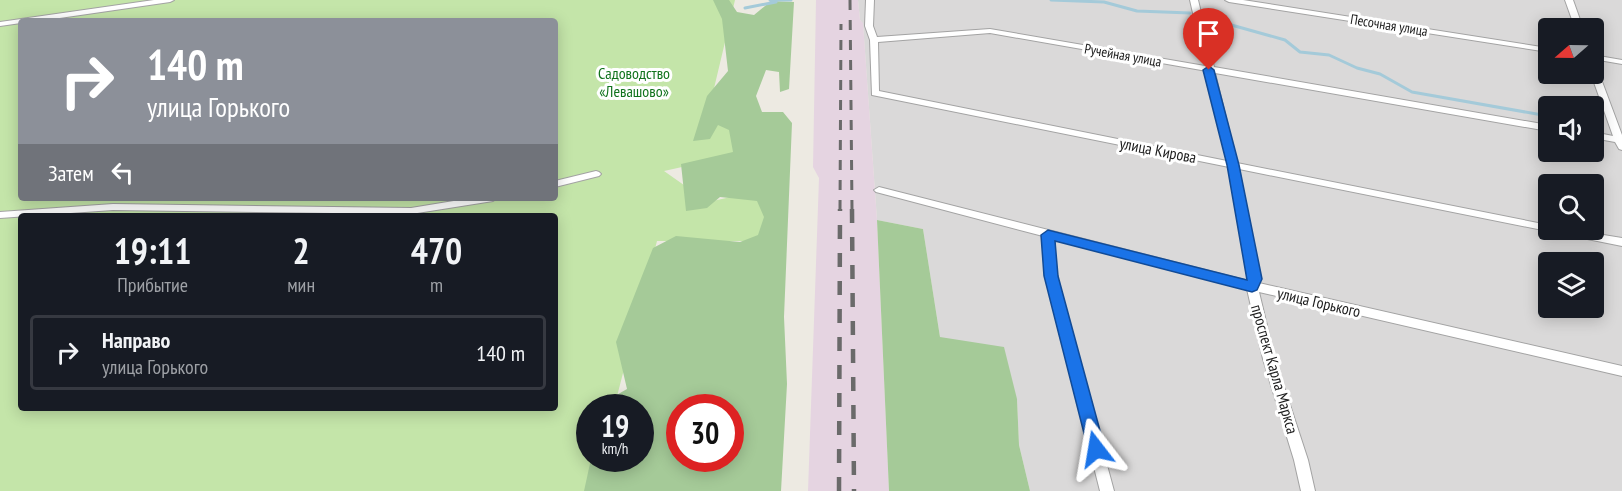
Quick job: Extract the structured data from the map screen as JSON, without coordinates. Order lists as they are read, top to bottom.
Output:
{
  "streets": {
    "street": [
      "Песочная улица",
      "Ручейная улица",
      "улица Кирова",
      "улица Горького",
      "проспект Карла Маркса"
    ]
  },
  "crossings": [
    ["Ручейная улица", "улица Кирова"],
    ["Ручейная улица", "проспект Карла Маркса"],
    ["улица Кирова", "проспект Карла Маркса"],
    ["улица Горького", "проспект Карла Маркса"]
  ],
  "parks": ["Садоводство «Левашово»"],
  "north": "left",
  "page": {
    "turn": ["140 m", "улица Горького"],
    "then": "Затем",
    "eta": [
      "19:11",
      "Прибытие",
      "2",
      "мин",
      "470",
      "m"
    ],
    "list": [
      {
        "name": "Направо",
        "note": "улица Горького",
        "value": "140 m"
      }
    ],
    "speed": "19 km/h",
    "limit": "30"
  }
}
